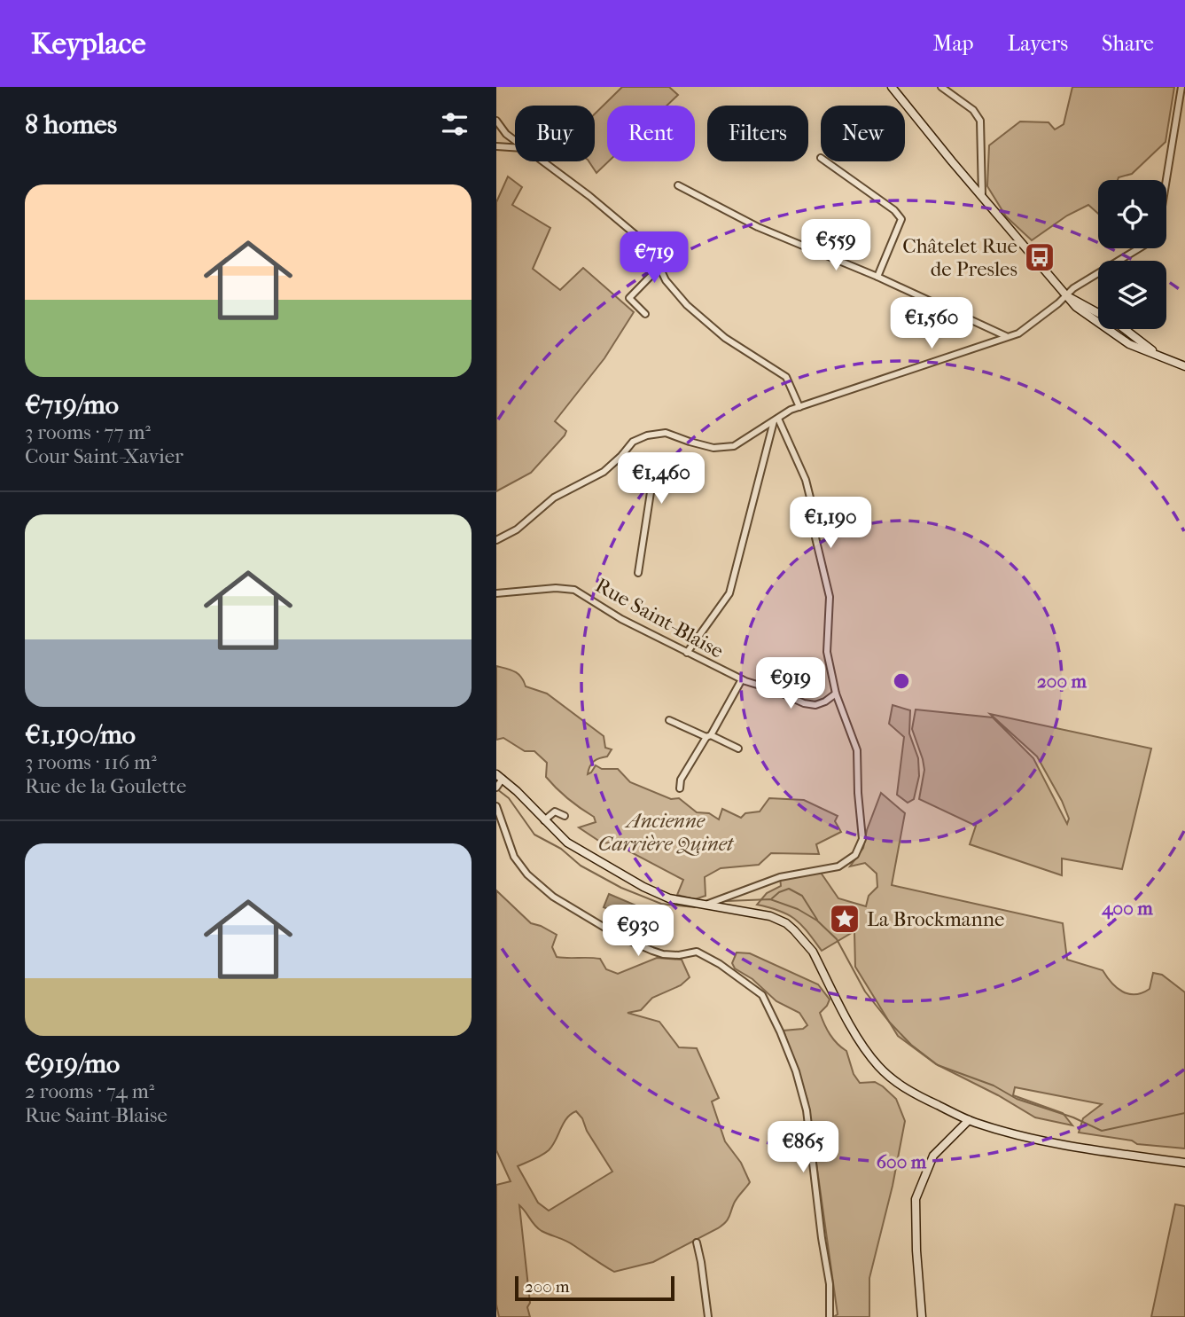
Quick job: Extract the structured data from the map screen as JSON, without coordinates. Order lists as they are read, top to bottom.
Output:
{
  "streets": {
    "street": ["Rue Saint-Blaise"]
  },
  "parks": ["Ancienne Carrière Quinet"],
  "places": {
    "bus stop": ["Châtelet Rue de Presles"],
    "place": ["La Brockmanne"]
  },
  "scale_bar": "200 m",
  "page": {
    "header": "Keyplace",
    "nav": ["Map", "Layers", "Share"],
    "heading": "8 homes",
    "chip": [
      "Buy",
      "Rent",
      "Filters",
      "New"
    ],
    "list": [
      {
        "name": "€719/mo",
        "note": "3 rooms · 77 m² · Cour Saint-Xavier"
      },
      {
        "name": "€1,190/mo",
        "note": "3 rooms · 116 m² · Rue de la Goulette"
      },
      {
        "name": "€919/mo",
        "note": "2 rooms · 74 m² · Rue Saint-Blaise"
      }
    ],
    "price": [
      "€559",
      "€719",
      "€1,560",
      "€1,460",
      "€1,190",
      "€919",
      "€930",
      "€865"
    ],
    "scale": "200 m"
  },
  "rings": ["200 m", "400 m", "600 m"]
}
